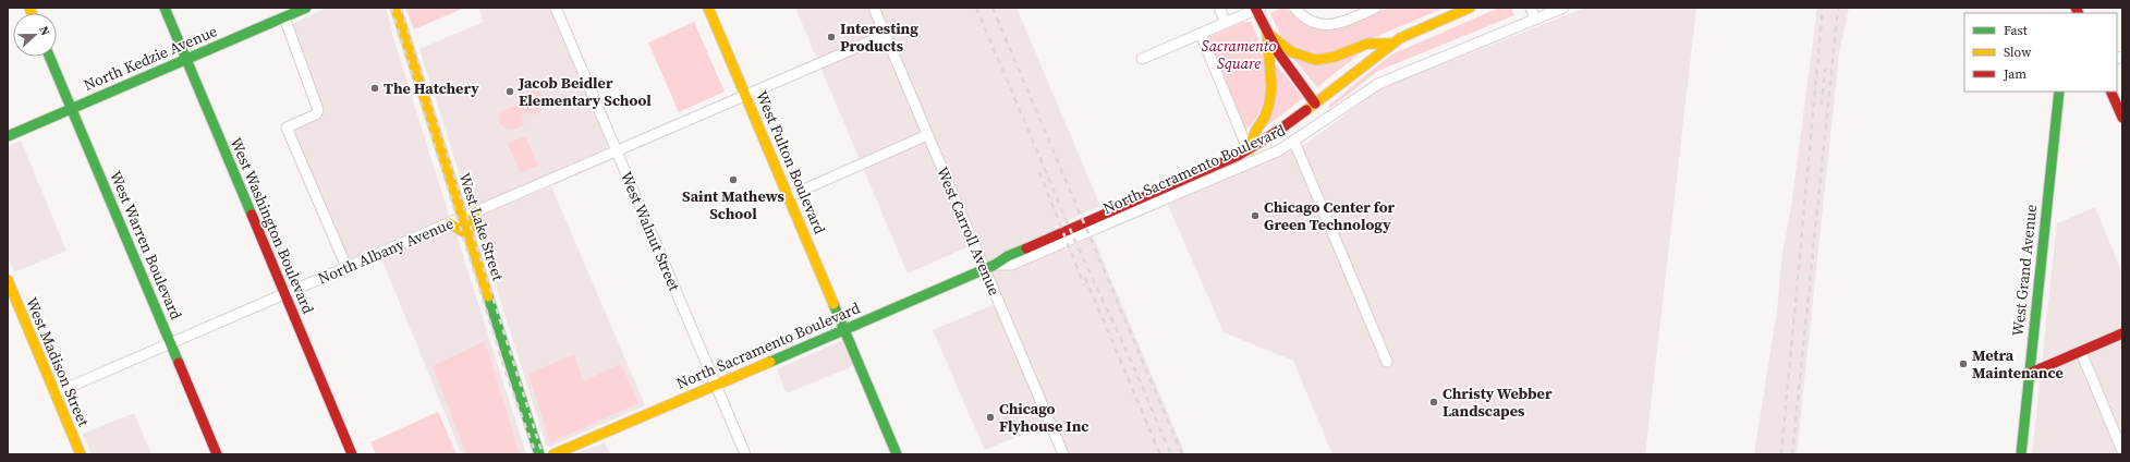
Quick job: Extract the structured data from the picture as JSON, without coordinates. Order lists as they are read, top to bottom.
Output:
{
  "streets": {
    "street": [
      "North Kedzie Avenue",
      "West Fulton Boulevard",
      "North Sacramento Boulevard",
      "West Washington Boulevard",
      "West Lake Street",
      "West Walnut Street",
      "West Carroll Avenue",
      "West Warren Boulevard",
      "North Albany Avenue",
      "West Grand Avenue",
      "West Madison Street"
    ]
  },
  "crossings": [
    ["North Kedzie Avenue", "West Washington Boulevard"],
    ["North Kedzie Avenue", "West Warren Boulevard"],
    ["West Fulton Boulevard", "North Sacramento Boulevard"],
    ["West Fulton Boulevard", "North Albany Avenue"],
    ["North Sacramento Boulevard", "West Walnut Street"],
    ["North Sacramento Boulevard", "West Carroll Avenue"],
    ["West Washington Boulevard", "North Albany Avenue"],
    ["West Lake Street", "North Albany Avenue"],
    ["West Walnut Street", "North Albany Avenue"],
    ["West Carroll Avenue", "North Albany Avenue"],
    ["West Warren Boulevard", "North Albany Avenue"],
    ["North Albany Avenue", "West Madison Street"]
  ],
  "parks": ["Sacramento Square"],
  "places": [
    "Interesting Products",
    "The Hatchery",
    "Jacob Beidler Elementary School",
    "Saint Mathews School",
    "Chicago Center for Green Technology",
    "Metra Maintenance",
    "Christy Webber Landscapes",
    "Chicago Flyhouse Inc"
  ],
  "legend": ["Fast", "Slow", "Jam"],
  "north": "right"
}
